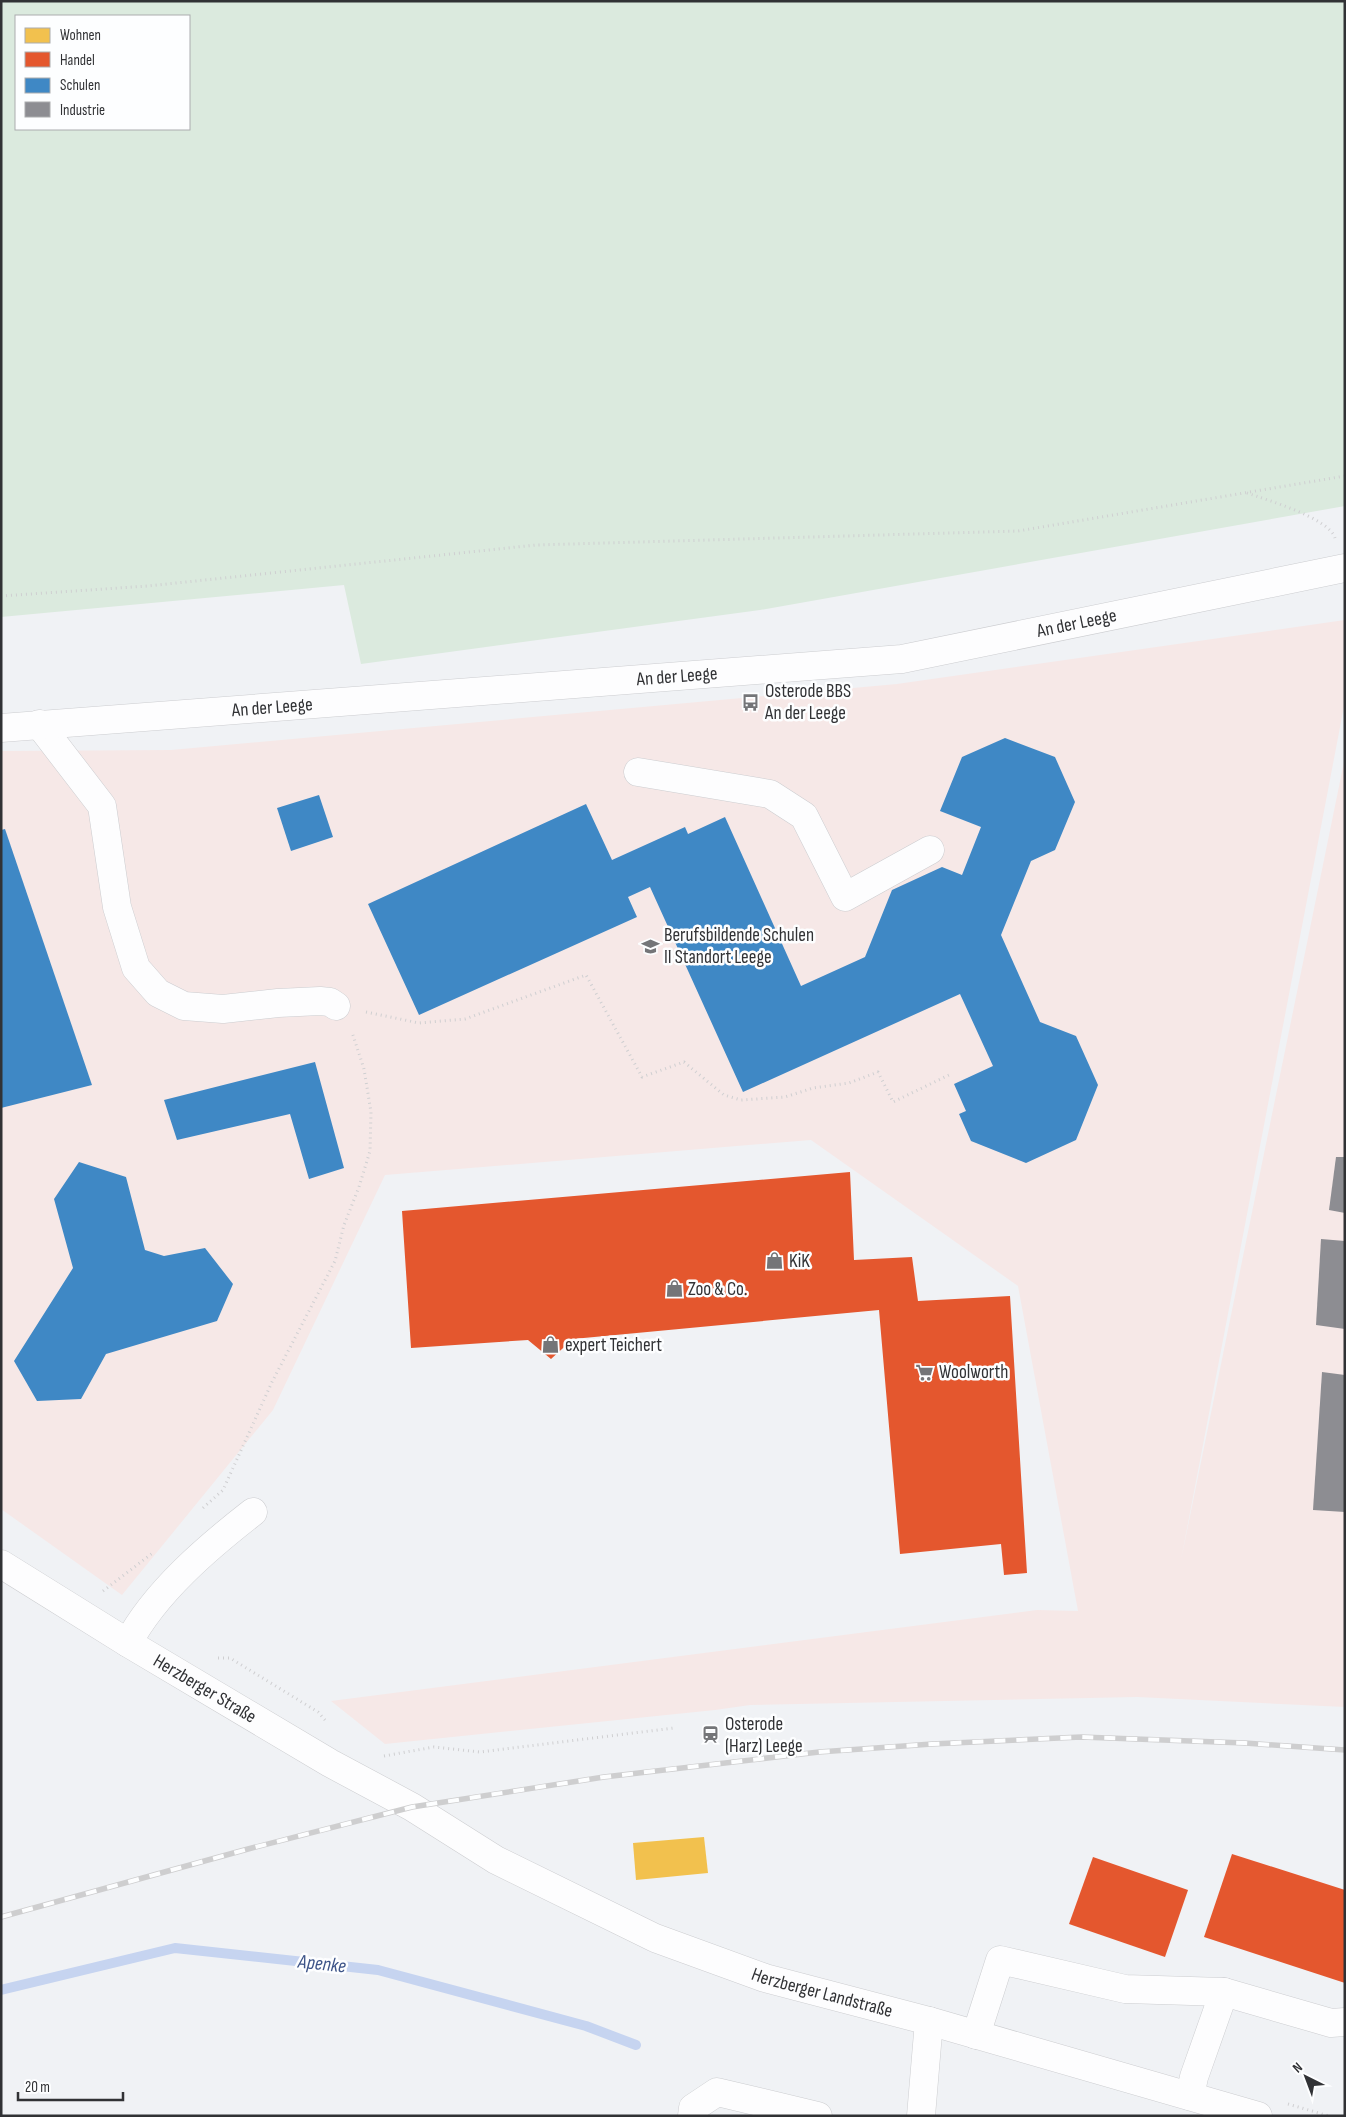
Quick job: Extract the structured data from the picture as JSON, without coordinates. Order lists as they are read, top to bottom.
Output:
{
  "streets": {
    "street": ["An der Leege", "Herzberger Straße", "Herzberger Landstraße"]
  },
  "crossings": [
    ["Herzberger Straße", "Herzberger Landstraße"]
  ],
  "water": ["Apenke"],
  "places": {
    "bus stop": ["Osterode BBS An der Leege"],
    "school or university": ["Berufsbildende Schulen II Standort Leege"],
    "shop": ["KiK", "Zoo & Co.", "expert Teichert"],
    "supermarket": ["Woolworth"],
    "station": ["Osterode (Harz) Leege"]
  },
  "legend": [
    "Wohnen",
    "Handel",
    "Schulen",
    "Industrie"
  ],
  "scale_bar": "20 m",
  "north": "top left"
}
